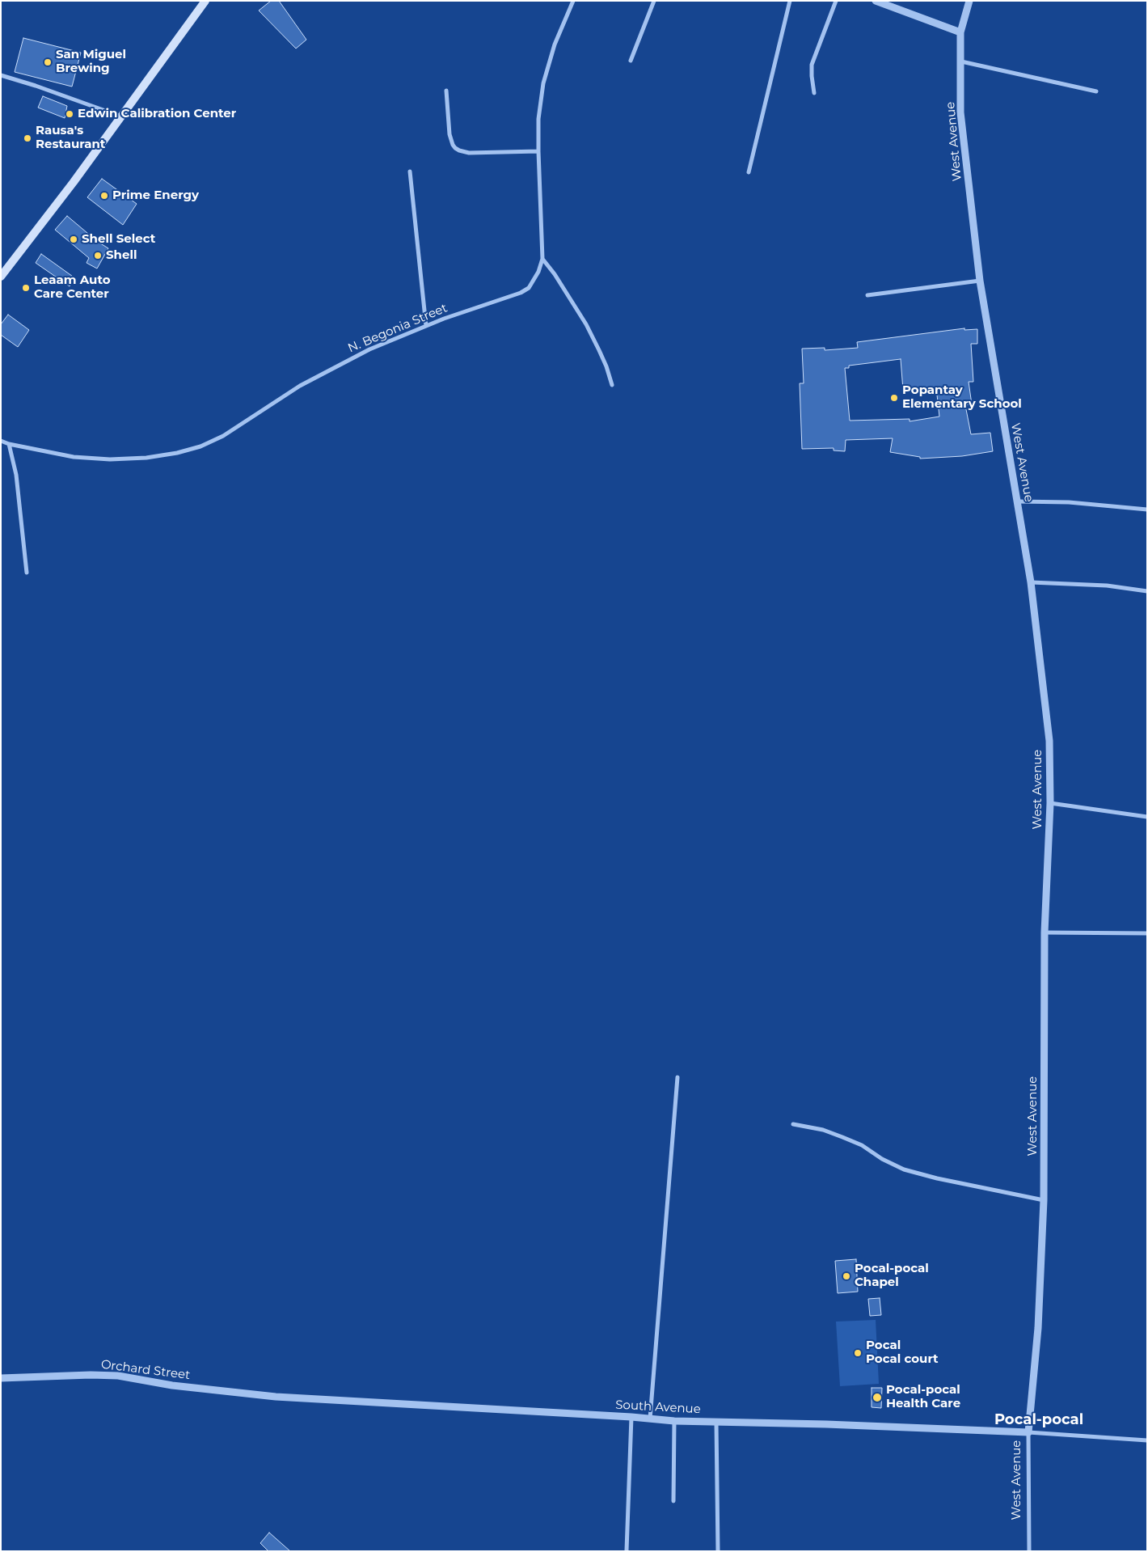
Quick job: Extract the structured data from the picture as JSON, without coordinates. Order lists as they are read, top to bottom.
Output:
{
  "streets": {
    "street": [
      "West Avenue",
      "N. Begonia Street",
      "Orchard Street",
      "South Avenue"
    ]
  },
  "crossings": [
    ["West Avenue", "South Avenue"],
    ["Orchard Street", "South Avenue"]
  ],
  "districts": ["Pocal-pocal"],
  "places": [
    "San Miguel Brewing",
    "Edwin Calibration Center",
    "Rausa's Restaurant",
    "Prime Energy",
    "Shell Select",
    "Shell",
    "Leaam Auto Care Center",
    "Popantay Elementary School",
    "Pocal-pocal Chapel",
    "Pocal Pocal court",
    "Pocal-pocal Health Care"
  ]
}
